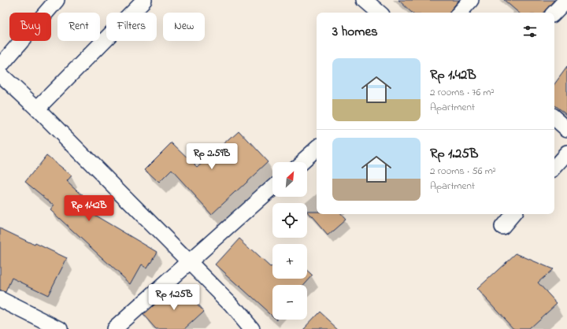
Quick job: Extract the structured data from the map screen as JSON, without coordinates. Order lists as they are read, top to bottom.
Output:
{
  "north": "top right",
  "page": {
    "chip": [
      "Buy",
      "Rent",
      "Filters",
      "New"
    ],
    "heading": "3 homes",
    "list": [
      {
        "name": "Rp 1.42B",
        "note": "2 rooms · 76 m² · Apartment"
      },
      {
        "name": "Rp 1.25B",
        "note": "2 rooms · 56 m² · Apartment"
      }
    ],
    "price": ["Rp 2.59B", "Rp 1.42B", "Rp 1.25B"],
    "map_buttons": ["+", "−"]
  }
}
